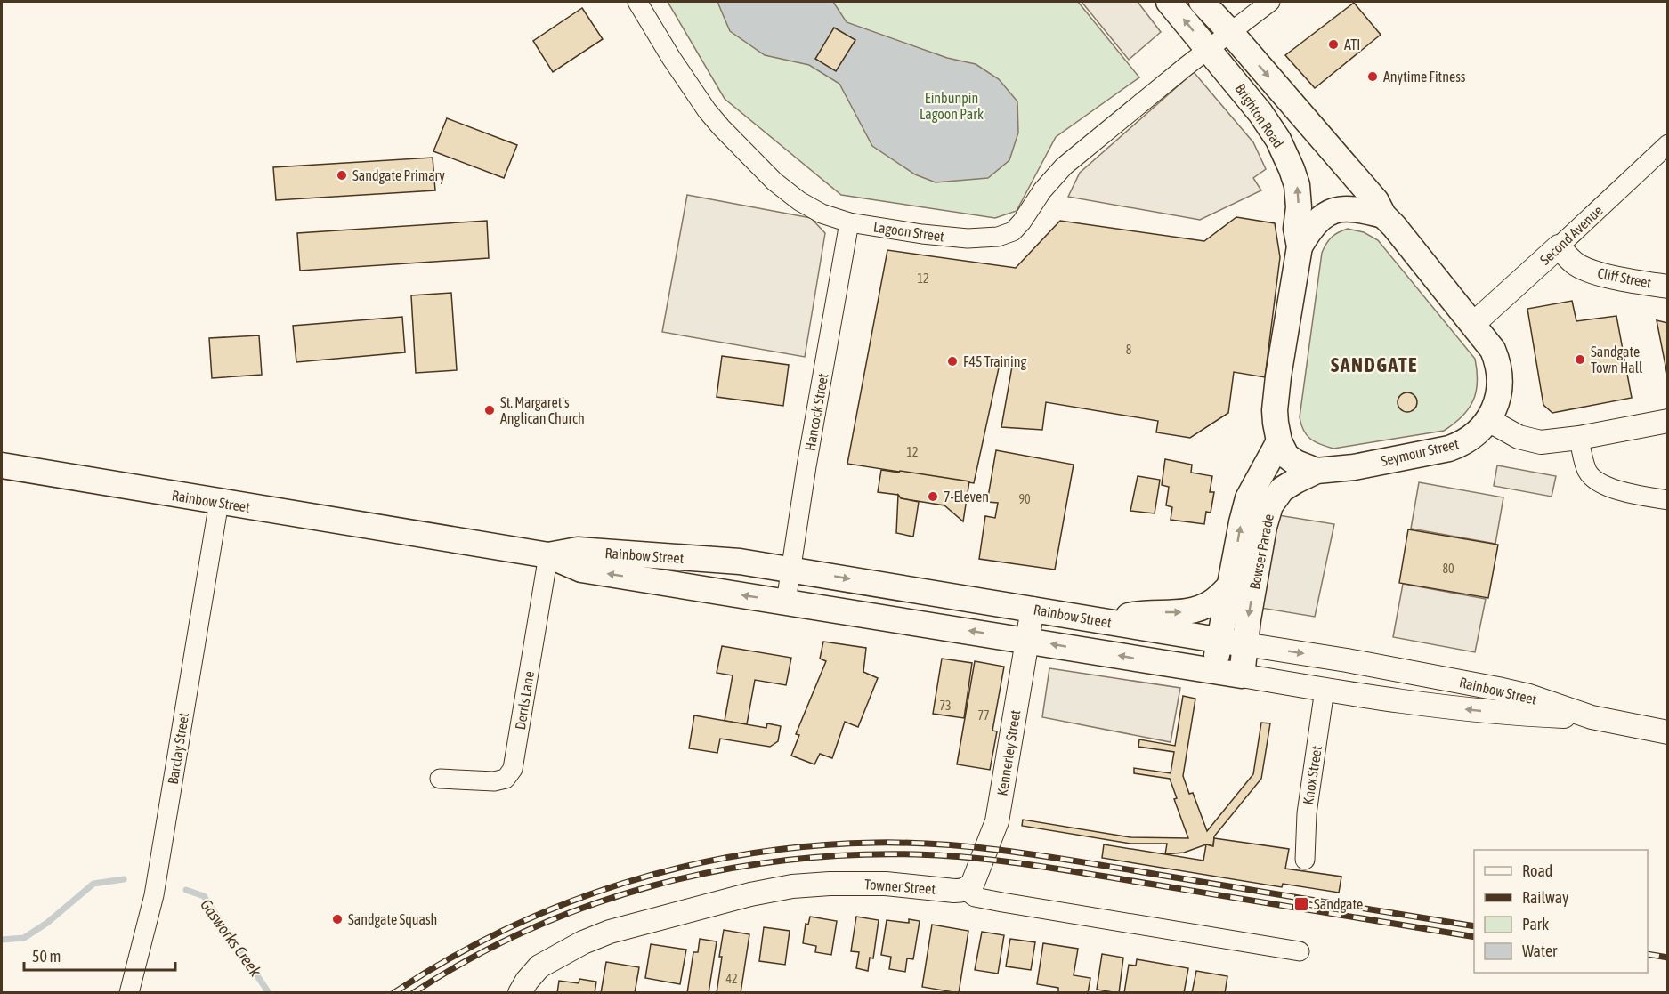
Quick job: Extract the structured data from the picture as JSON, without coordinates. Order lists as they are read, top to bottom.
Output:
{
  "streets": {
    "main road": [
      "Brighton Road",
      "Seymour Street",
      "Rainbow Street",
      "Bowser Parade"
    ],
    "street": [
      "Lagoon Street",
      "Second Avenue",
      "Cliff Street",
      "Hancock Street",
      "Derrls Lane",
      "Barclay Street",
      "Kennerley Street",
      "Knox Street",
      "Towner Street"
    ]
  },
  "crossings": [
    ["Brighton Road", "Lagoon Street"],
    ["Brighton Road", "Second Avenue"],
    ["Brighton Road", "Seymour Street"],
    ["Lagoon Street", "Hancock Street"],
    ["Second Avenue", "Cliff Street"],
    ["Hancock Street", "Rainbow Street"],
    ["Seymour Street", "Bowser Parade"],
    ["Rainbow Street", "Bowser Parade"],
    ["Rainbow Street", "Derrls Lane"],
    ["Rainbow Street", "Barclay Street"],
    ["Rainbow Street", "Kennerley Street"],
    ["Rainbow Street", "Knox Street"],
    ["Kennerley Street", "Towner Street"]
  ],
  "districts": ["SANDGATE"],
  "water": ["Gasworks Creek"],
  "parks": ["Einbunpin Lagoon Park"],
  "places": {
    "other": [
      "ATI",
      "Anytime Fitness",
      "Sandgate Primary",
      "Sandgate Town Hall",
      "F45 Training",
      "St. Margaret's Anglican Church",
      "7-Eleven",
      "Sandgate Squash"
    ],
    "transit": ["Sandgate"]
  },
  "house_numbers": [
    "12",
    "8",
    "12",
    "90",
    "80",
    "73",
    "77",
    "42"
  ],
  "legend": [
    "Road",
    "Railway",
    "Park",
    "Water"
  ],
  "scale_bar": "50 m"
}
